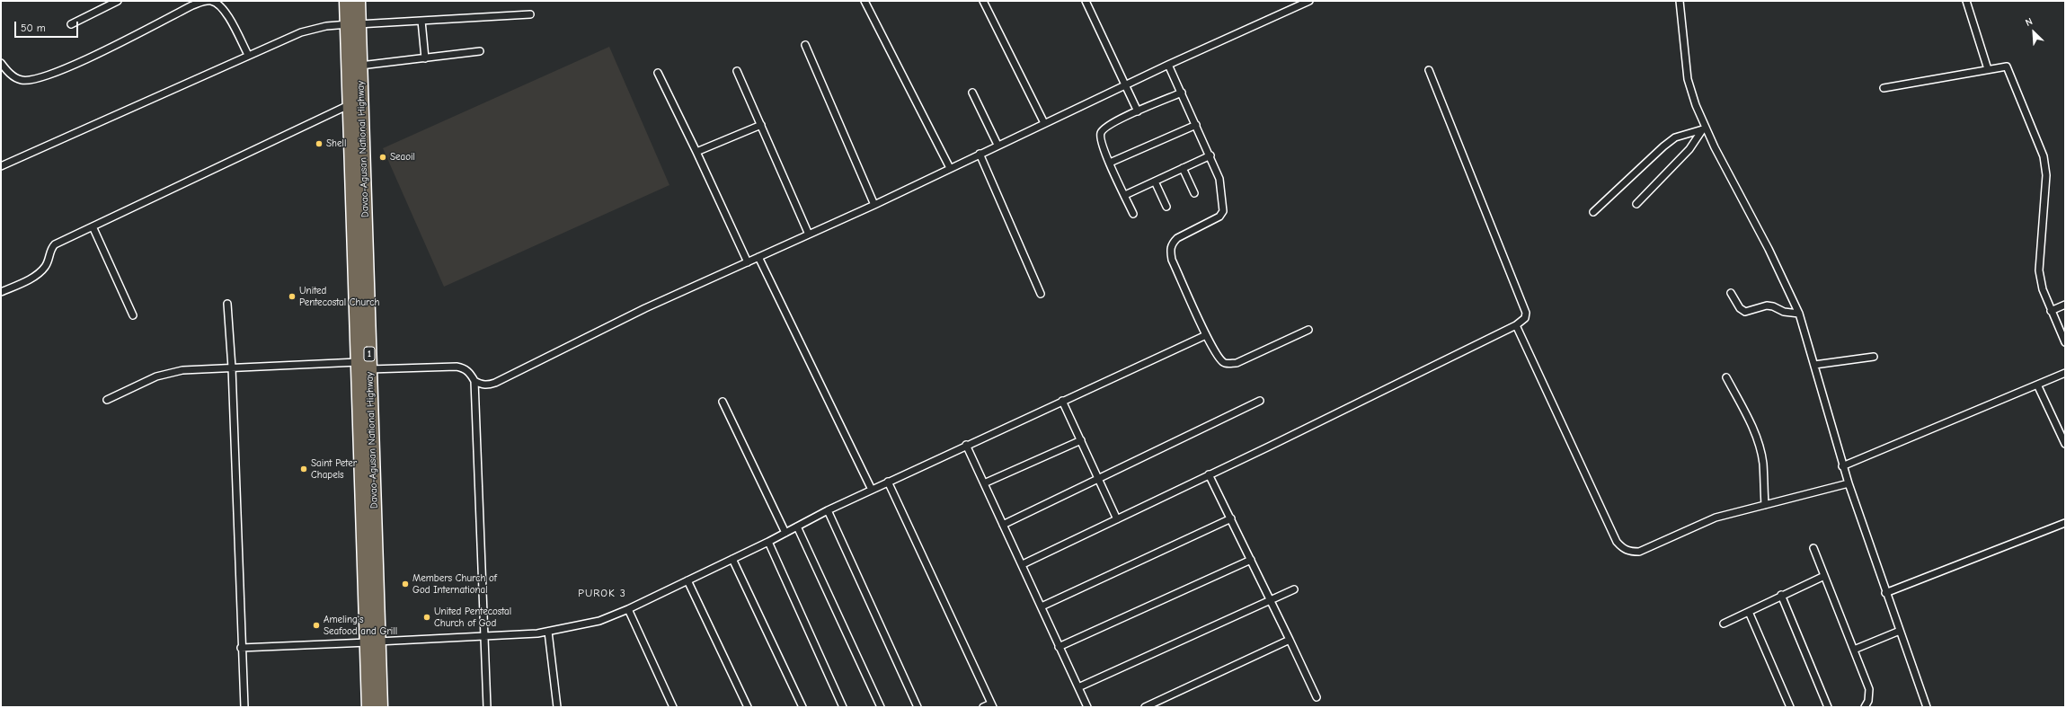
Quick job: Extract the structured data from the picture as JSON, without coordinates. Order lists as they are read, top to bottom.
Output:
{
  "streets": {
    "highway": ["Davao-Agusan National Highway", "1"]
  },
  "districts": ["PUROK 3"],
  "places": [
    "Shell",
    "Seaoil",
    "United Pentecostal Church",
    "Saint Peter Chapels",
    "Members Church of God International",
    "United Pentecostal Church of God",
    "Ameling's Seafood and Grill"
  ],
  "scale_bar": "50 m",
  "north": "top left"
}
